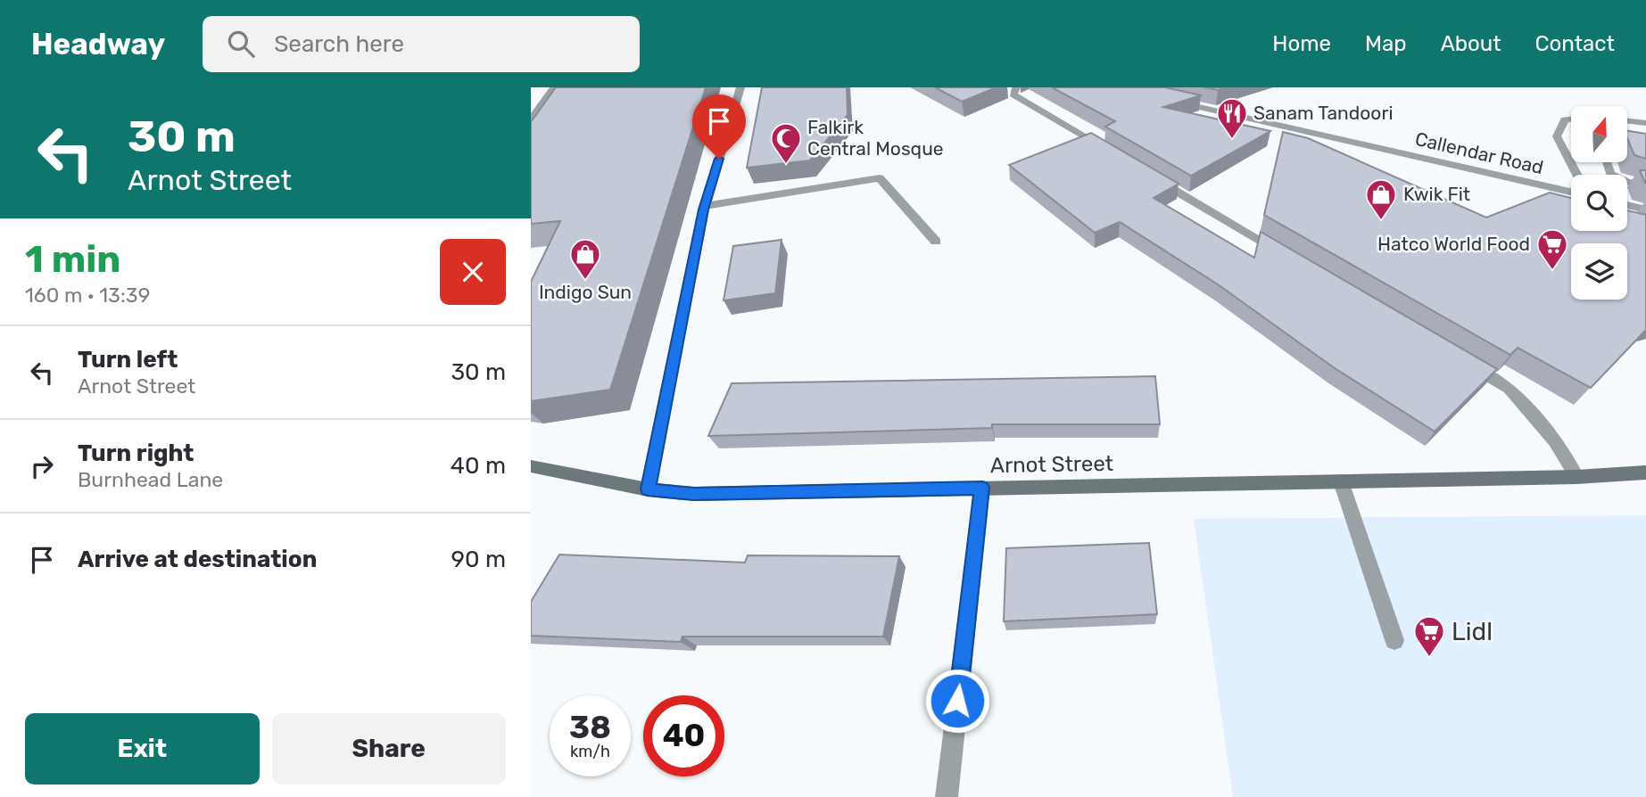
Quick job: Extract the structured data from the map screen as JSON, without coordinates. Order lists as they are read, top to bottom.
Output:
{
  "streets": {
    "main road": ["Arnot Street"],
    "street": ["Callendar Road"]
  },
  "places": {
    "restaurant": ["Sanam Tandoori"],
    "mosque": ["Falkirk Central Mosque"],
    "shop": ["Kwik Fit", "Indigo Sun"],
    "supermarket": ["Hatco World Food", "Lidl"]
  },
  "north": "top",
  "page": {
    "header": "Headway",
    "search": "Search here",
    "nav": [
      "Home",
      "Map",
      "About",
      "Contact"
    ],
    "turn": ["30 m", "Arnot Street"],
    "heading": ["1 min", "160 m · 13:39"],
    "list": [
      {
        "name": "Turn left",
        "note": "Arnot Street",
        "value": "30 m"
      },
      {
        "name": "Turn right",
        "note": "Burnhead Lane",
        "value": "40 m"
      },
      {
        "name": "Arrive at destination",
        "value": "90 m"
      }
    ],
    "speed": "38 km/h",
    "limit": "40",
    "buttons": ["Exit", "Share"]
  }
}
